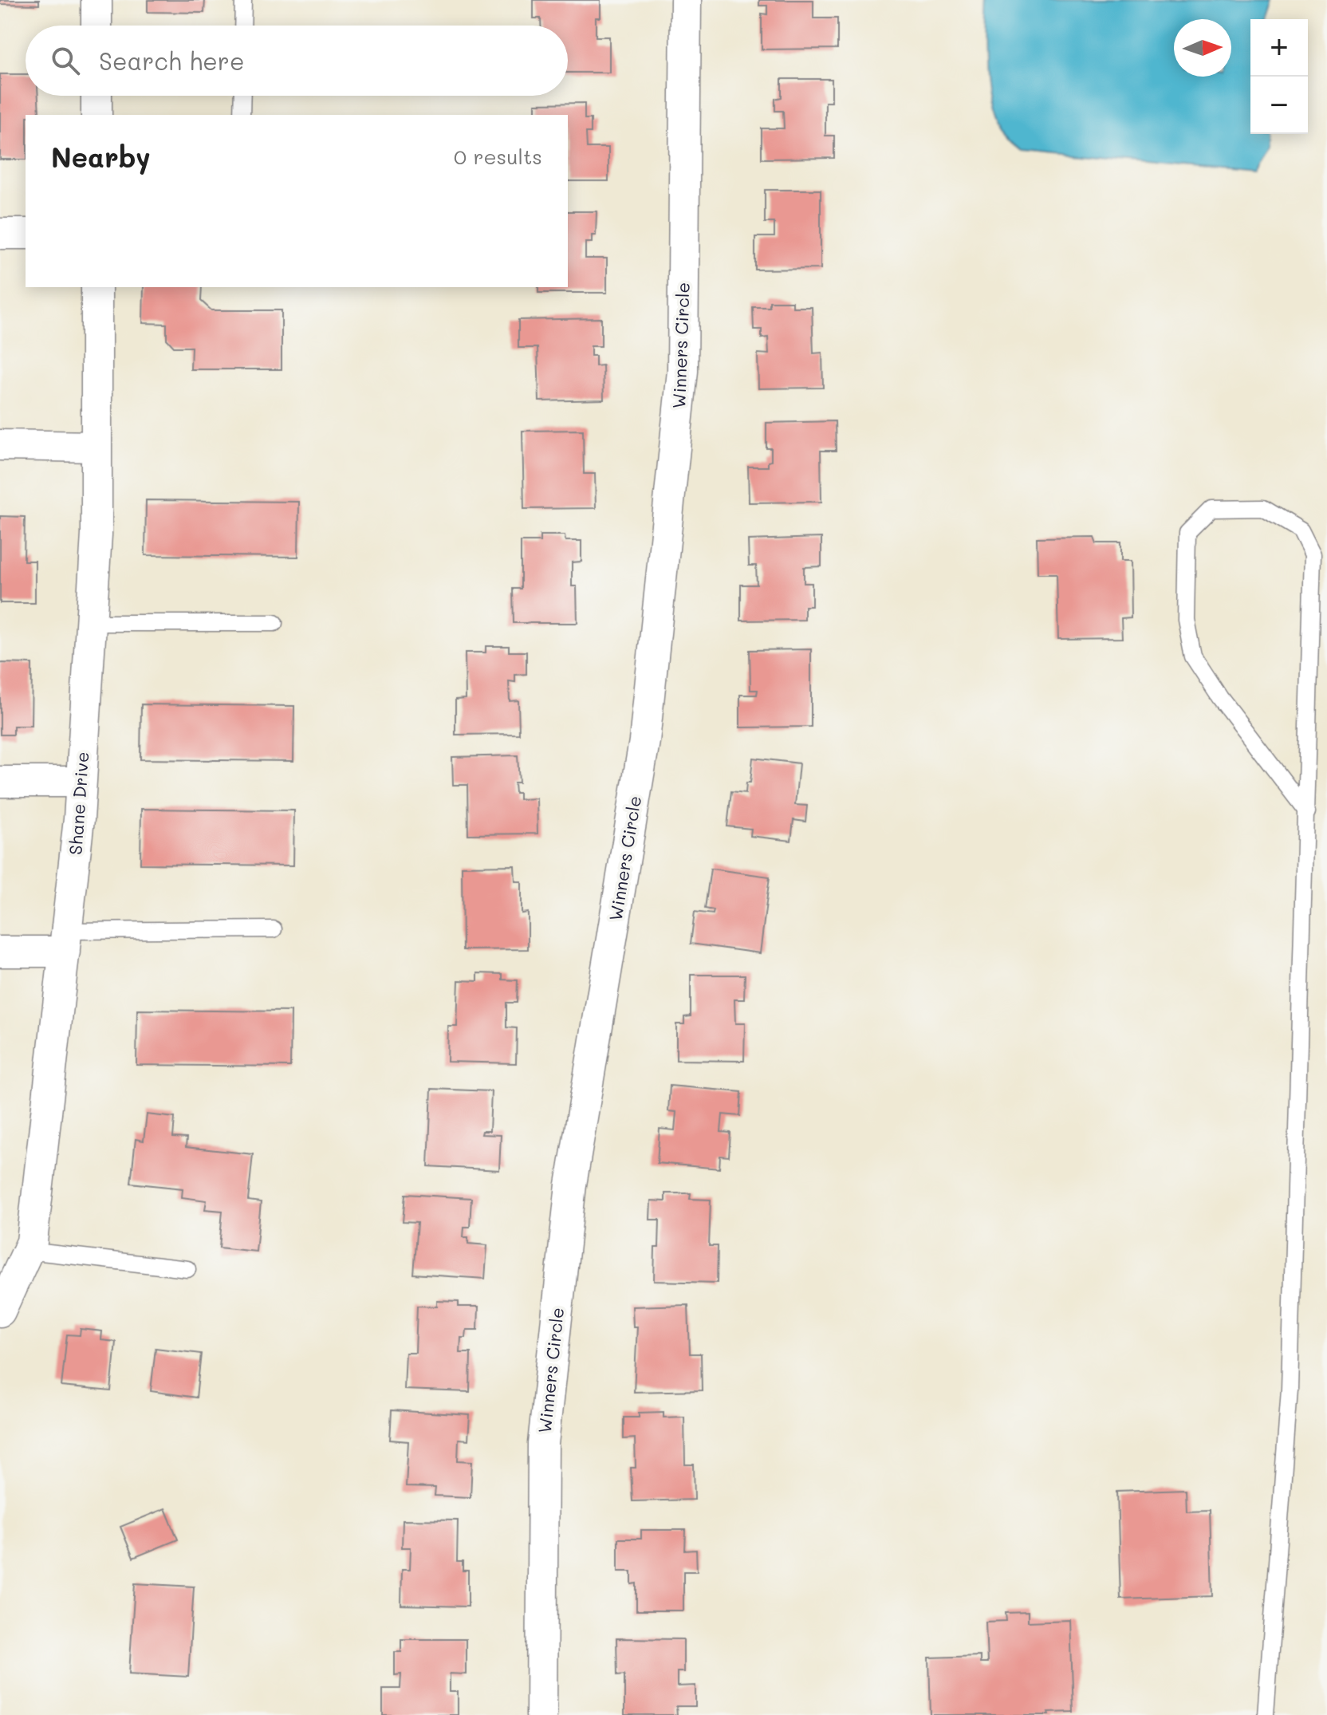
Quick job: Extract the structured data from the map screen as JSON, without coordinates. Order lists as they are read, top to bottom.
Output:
{
  "streets": {
    "street": ["Winners Circle", "Shane Drive"]
  },
  "north": "right",
  "page": {
    "map_buttons": ["+", "−"],
    "search": "Search here",
    "heading": ["Nearby", "0 results"]
  }
}
